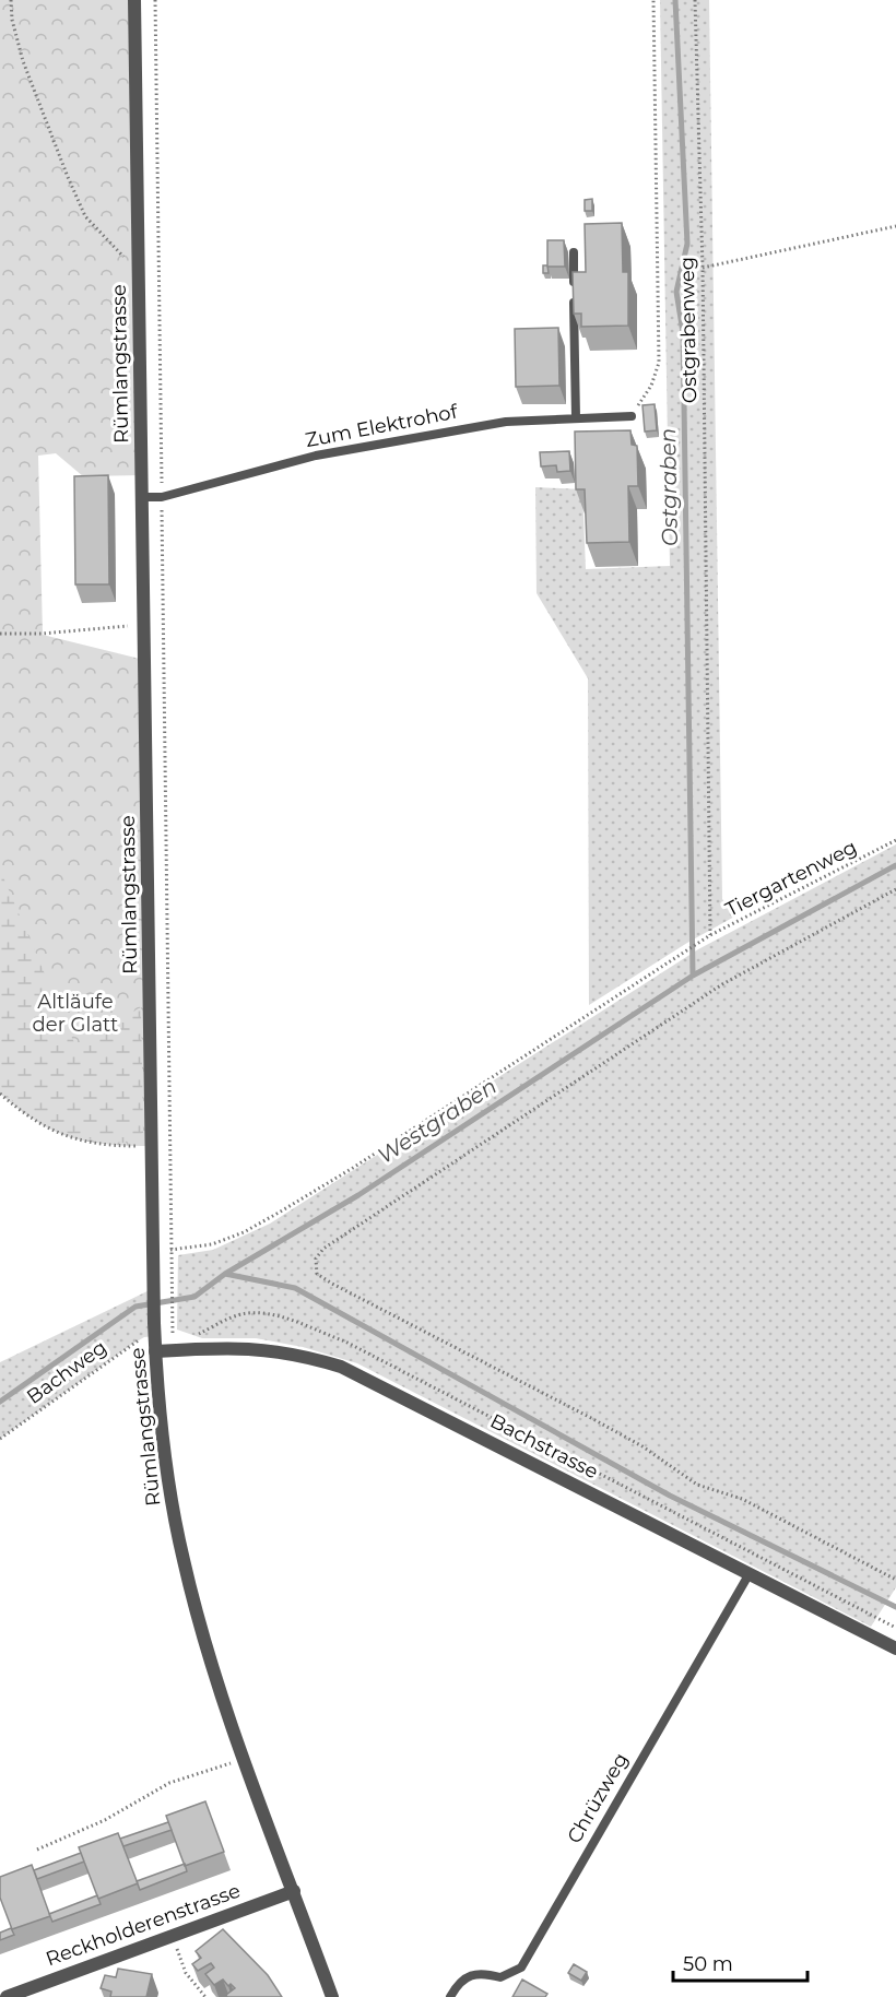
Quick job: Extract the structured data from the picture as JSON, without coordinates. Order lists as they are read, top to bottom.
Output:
{
  "streets": {
    "street": ["Rümlangstrasse", "Bachstrasse", "Reckholderenstrasse"],
    "lane": ["Zum Elektrohof", "Chrüzweg"],
    "path": ["Ostgrabenweg", "Tiergartenweg", "Bachweg"]
  },
  "crossings": [
    ["Ostgrabenweg", "Tiergartenweg"],
    ["Rümlangstrasse", "Zum Elektrohof"],
    ["Rümlangstrasse", "Tiergartenweg"],
    ["Rümlangstrasse", "Bachweg"],
    ["Rümlangstrasse", "Bachstrasse"],
    ["Rümlangstrasse", "Reckholderenstrasse"],
    ["Bachstrasse", "Chrüzweg"]
  ],
  "water": ["Ostgraben", "Westgraben"],
  "parks": ["Altläufe der Glatt"],
  "scale_bar": "50 m"
}
